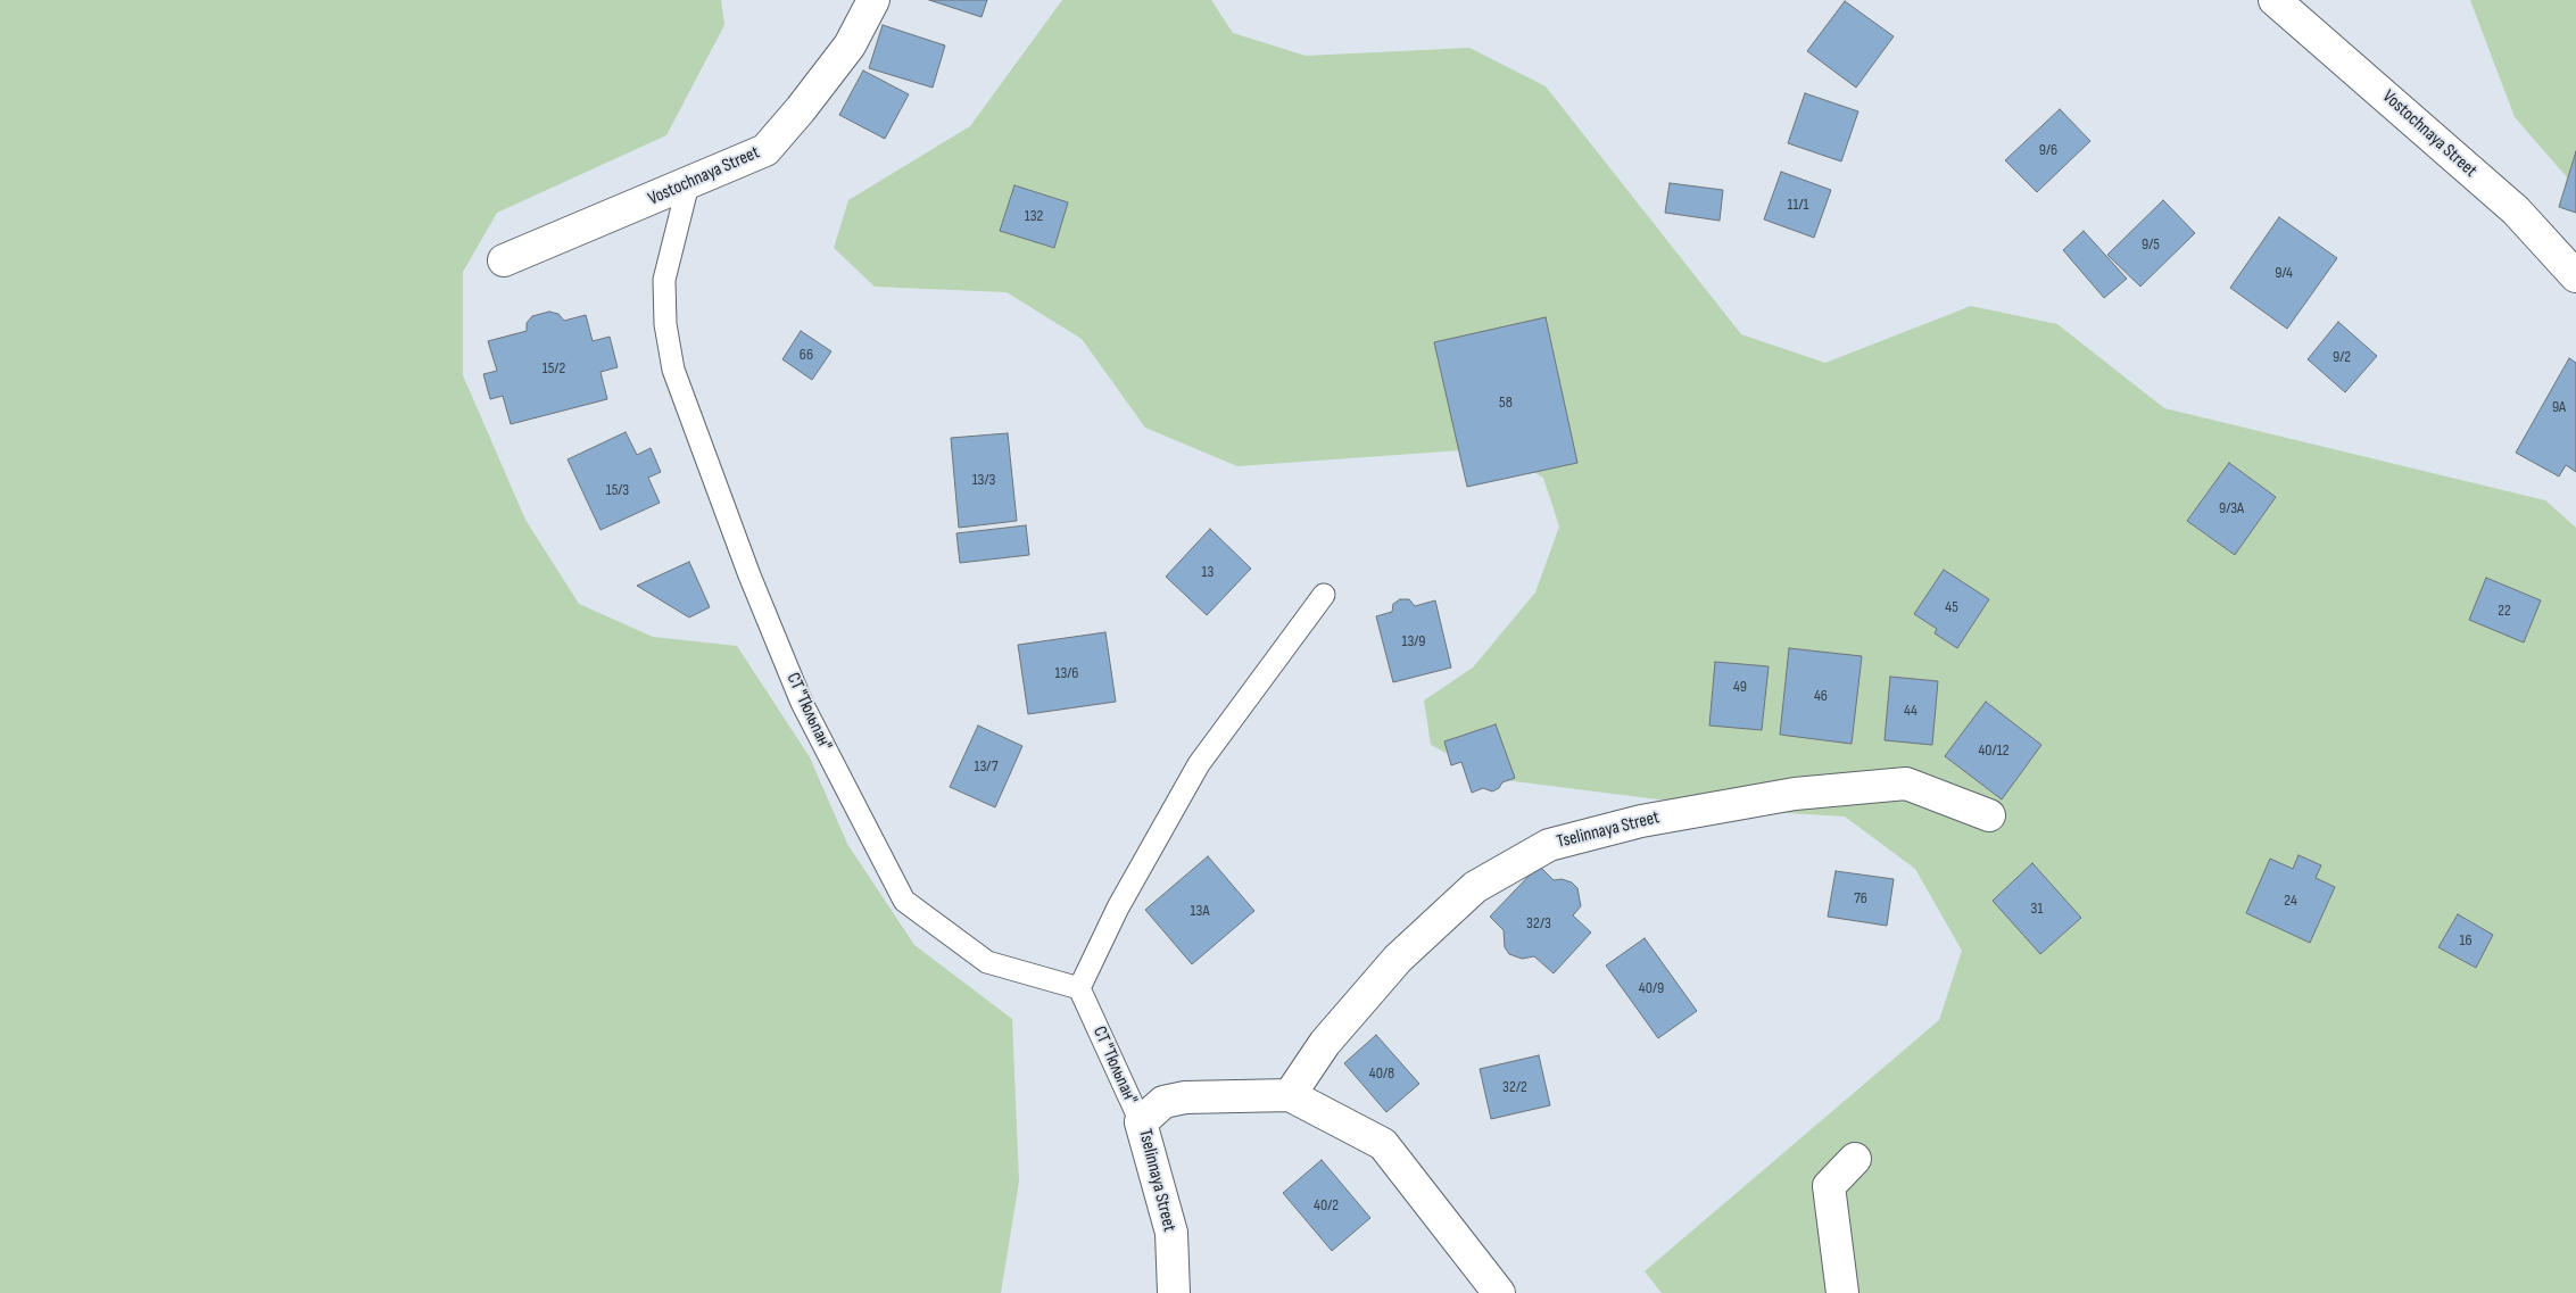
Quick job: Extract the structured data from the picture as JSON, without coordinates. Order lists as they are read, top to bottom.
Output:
{
  "streets": {
    "street": ["Vostochnaya Street", "Tselinnaya Street"],
    "lane": ["СТ \"Тюльпан\""]
  },
  "crossings": [
    ["Vostochnaya Street", "СТ \"Тюльпан\""],
    ["СТ \"Тюльпан\"", "Tselinnaya Street"]
  ],
  "house_numbers": [
    "9/6",
    "11/1",
    "132",
    "9/5",
    "9/4",
    "66",
    "9/2",
    "15/2",
    "58",
    "9А",
    "13/3",
    "15/3",
    "9/3А",
    "13",
    "45",
    "22",
    "13/9",
    "13/6",
    "49",
    "46",
    "44",
    "40/12",
    "13/7",
    "76",
    "24",
    "31",
    "13А",
    "32/3",
    "16",
    "40/9",
    "40/8",
    "32/2",
    "40/2"
  ]
}
